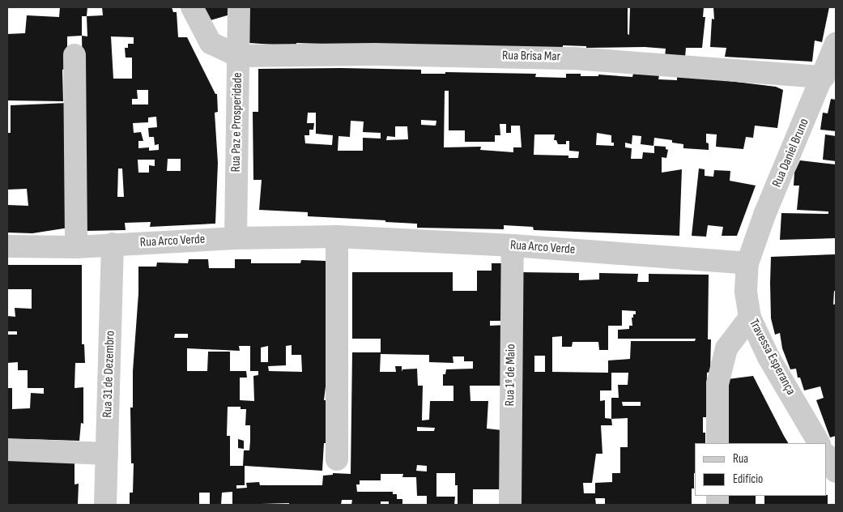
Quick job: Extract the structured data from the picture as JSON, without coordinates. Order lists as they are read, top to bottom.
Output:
{
  "streets": {
    "street": [
      "Rua Brisa Mar",
      "Rua Paz e Prosperidade",
      "Rua Daniel Bruno",
      "Rua Arco Verde",
      "Travessa Esperança",
      "Rua 31 de Dezembro",
      "Rua 1º de Maio"
    ]
  },
  "crossings": [
    ["Rua Brisa Mar", "Rua Paz e Prosperidade"],
    ["Rua Brisa Mar", "Rua Daniel Bruno"],
    ["Rua Paz e Prosperidade", "Rua Arco Verde"],
    ["Rua Daniel Bruno", "Rua Arco Verde"],
    ["Rua Daniel Bruno", "Travessa Esperança"],
    ["Rua Arco Verde", "Travessa Esperança"],
    ["Rua Arco Verde", "Rua 31 de Dezembro"],
    ["Rua Arco Verde", "Rua 1º de Maio"]
  ],
  "legend": ["Rua", "Edifício"]
}
